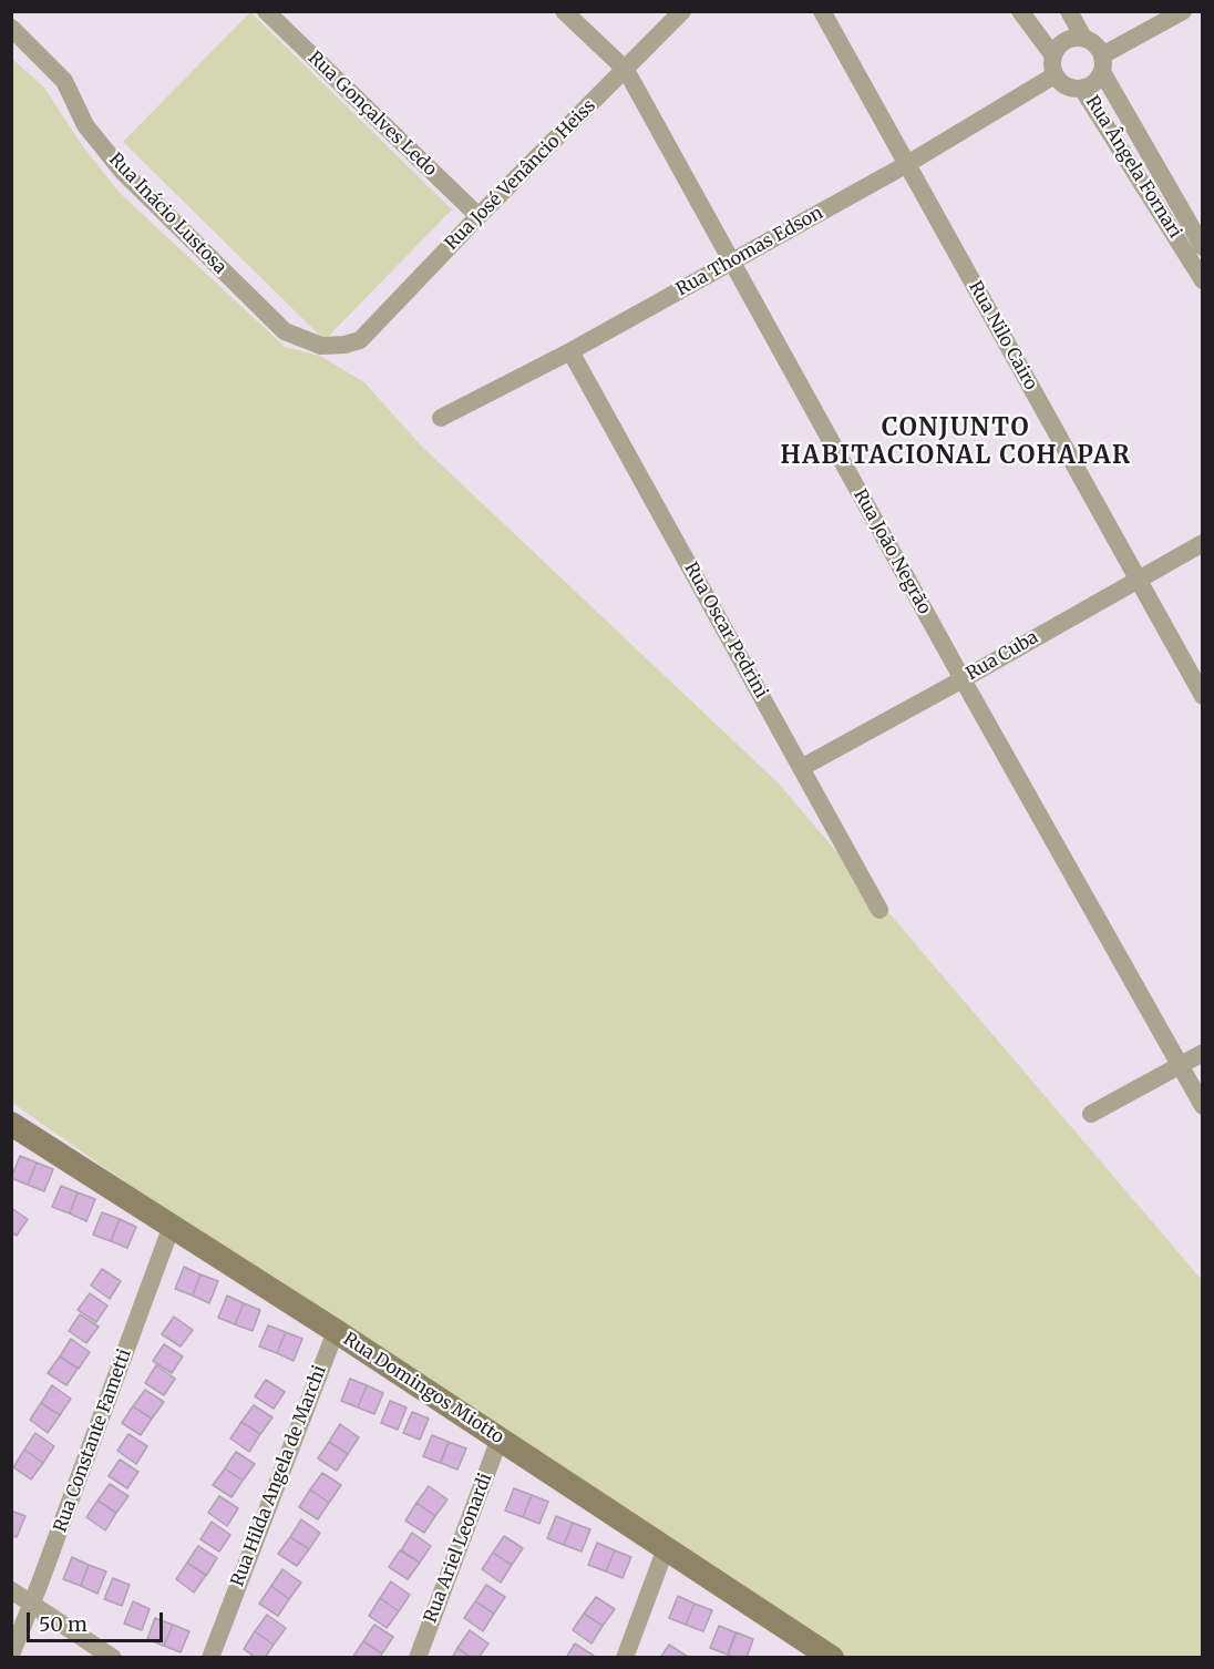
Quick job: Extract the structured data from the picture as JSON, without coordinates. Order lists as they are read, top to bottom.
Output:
{
  "streets": {
    "street": [
      "Rua Gonçalves Ledo",
      "Rua Ângela Fornari",
      "Rua José Venâncio Heiss",
      "Rua Inácio Lustosa",
      "Rua Thomas Edson",
      "Rua Nilo Cairo",
      "Rua João Negrão",
      "Rua Oscar Pedrini",
      "Rua Cuba",
      "Rua Domingos Miotto",
      "Rua Constante Fametti",
      "Rua Hilda Angela de Marchi",
      "Rua Ariel Leonardi"
    ]
  },
  "crossings": [
    ["Rua Gonçalves Ledo", "Rua José Venâncio Heiss"],
    ["Rua Ângela Fornari", "Rua Thomas Edson"],
    ["Rua José Venâncio Heiss", "Rua Inácio Lustosa"],
    ["Rua José Venâncio Heiss", "Rua João Negrão"],
    ["Rua Thomas Edson", "Rua Nilo Cairo"],
    ["Rua Thomas Edson", "Rua João Negrão"],
    ["Rua Thomas Edson", "Rua Oscar Pedrini"],
    ["Rua Nilo Cairo", "Rua Cuba"],
    ["Rua João Negrão", "Rua Cuba"],
    ["Rua Oscar Pedrini", "Rua Cuba"],
    ["Rua Domingos Miotto", "Rua Constante Fametti"],
    ["Rua Domingos Miotto", "Rua Hilda Angela de Marchi"],
    ["Rua Domingos Miotto", "Rua Ariel Leonardi"]
  ],
  "districts": ["CONJUNTO HABITACIONAL COHAPAR"],
  "scale_bar": "50 m"
}
